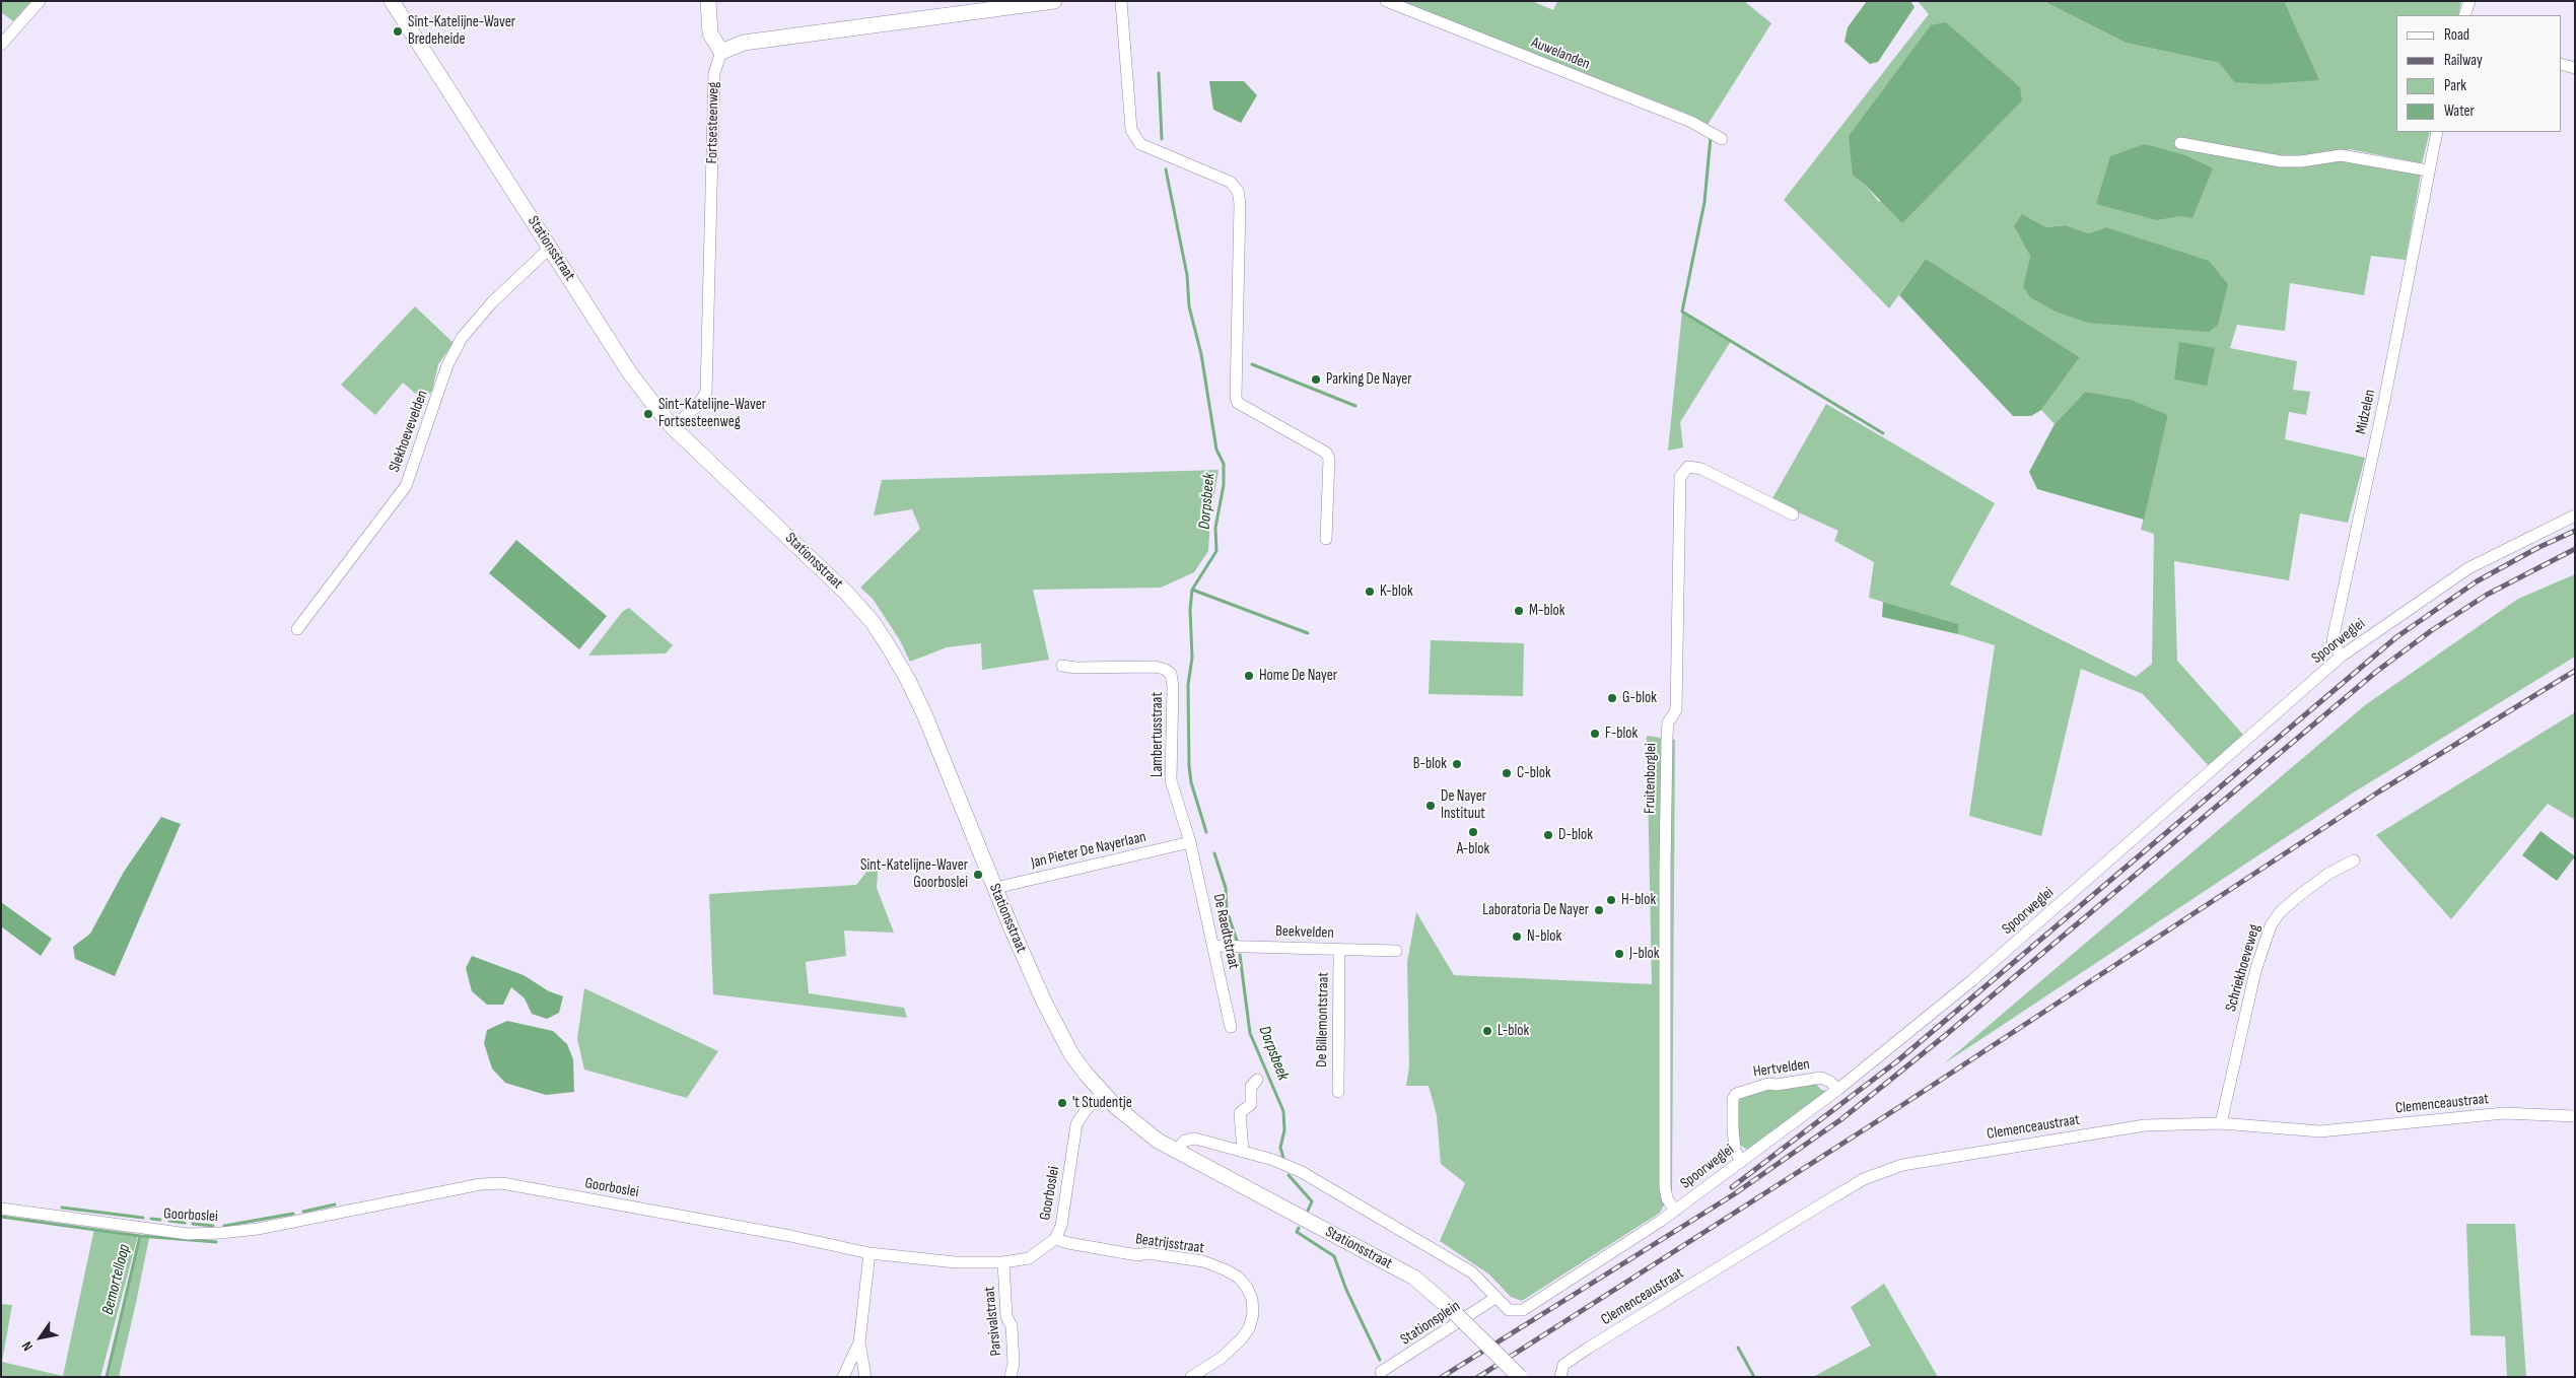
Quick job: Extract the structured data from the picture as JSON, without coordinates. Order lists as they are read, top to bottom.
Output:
{
  "streets": {
    "street": [
      "Auwelanden",
      "Fortsesteenweg",
      "Stationsstraat",
      "Midzelen",
      "Slekhoevevelden",
      "Spoorweglei",
      "Lambertusstraat",
      "Fruitenborglei",
      "Jan Pieter De Nayerlaan",
      "De Raedtstraat",
      "Beekvelden",
      "Schriekhoeveweg",
      "De Billemontstraat",
      "Hertvelden",
      "Clemenceaustraat",
      "Goorboslei",
      "Beatrijsstraat",
      "Parsivalstraat",
      "Stationsplein"
    ]
  },
  "crossings": [
    ["Fortsesteenweg", "Stationsstraat"],
    ["Stationsstraat", "Slekhoevevelden"],
    ["Stationsstraat", "Jan Pieter De Nayerlaan"],
    ["Stationsstraat", "Goorboslei"],
    ["Midzelen", "Spoorweglei"],
    ["Spoorweglei", "Fruitenborglei"],
    ["Spoorweglei", "Hertvelden"],
    ["Spoorweglei", "Stationsplein"],
    ["Lambertusstraat", "Jan Pieter De Nayerlaan"],
    ["Lambertusstraat", "De Raedtstraat"],
    ["Jan Pieter De Nayerlaan", "De Raedtstraat"],
    ["De Raedtstraat", "Beekvelden"],
    ["Beekvelden", "De Billemontstraat"],
    ["Schriekhoeveweg", "Clemenceaustraat"],
    ["Goorboslei", "Beatrijsstraat"],
    ["Goorboslei", "Parsivalstraat"]
  ],
  "water": ["Dorpsbeek", "Bemortelloop"],
  "places": [
    "Sint-Katelijne-Waver Bredeheide",
    "Parking De Nayer",
    "Sint-Katelijne-Waver Fortsesteenweg",
    "K-blok",
    "M-blok",
    "Home De Nayer",
    "G-blok",
    "F-blok",
    "B-blok",
    "C-blok",
    "De Nayer Instituut",
    "A-blok",
    "D-blok",
    "Sint-Katelijne-Waver Goorboslei",
    "H-blok",
    "Laboratoria De Nayer",
    "N-blok",
    "J-blok",
    "L-blok",
    "'t Studentje"
  ],
  "legend": [
    "Road",
    "Railway",
    "Park",
    "Water"
  ],
  "north": "bottom left"
}
